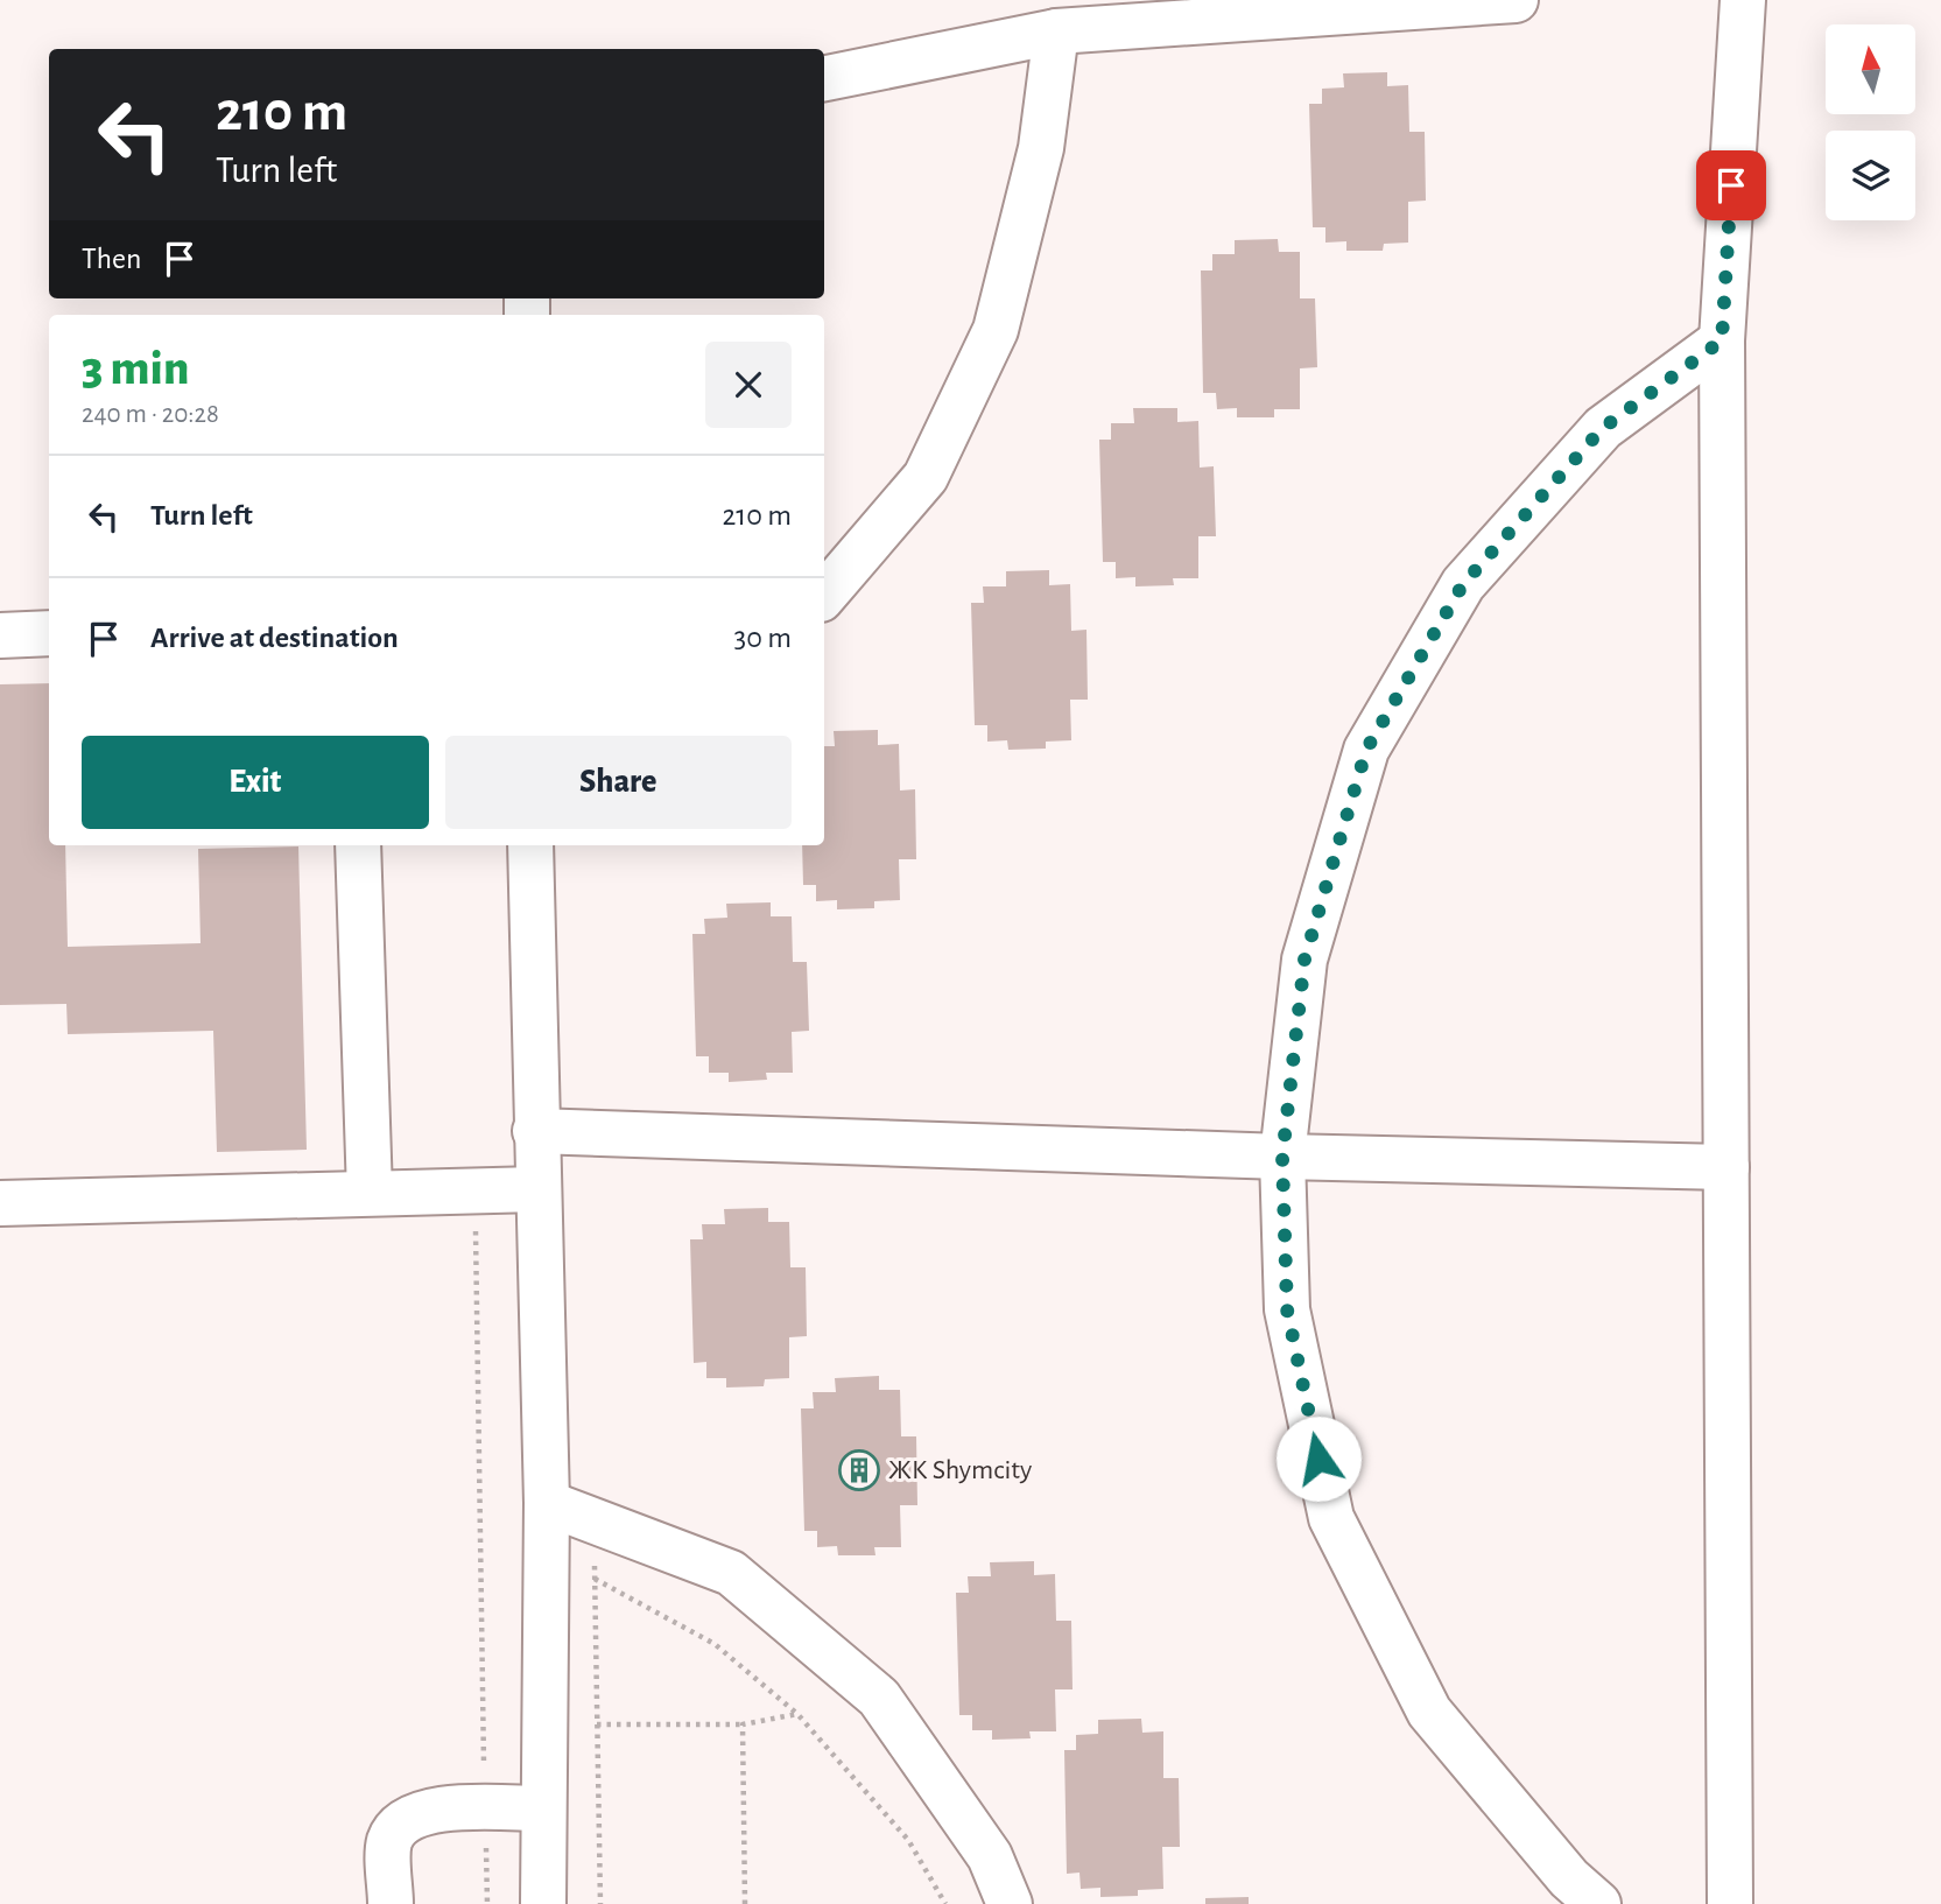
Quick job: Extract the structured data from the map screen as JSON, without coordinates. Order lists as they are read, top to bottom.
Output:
{
  "places": {
    "building": ["ЖК Shymcity"]
  },
  "north": "top",
  "page": {
    "turn": ["210 m", "Turn left"],
    "then": "Then",
    "heading": ["3 min", "240 m · 20:28"],
    "list": [
      {
        "name": "Turn left",
        "value": "210 m"
      },
      {
        "name": "Arrive at destination",
        "value": "30 m"
      }
    ],
    "buttons": ["Exit", "Share"]
  }
}
